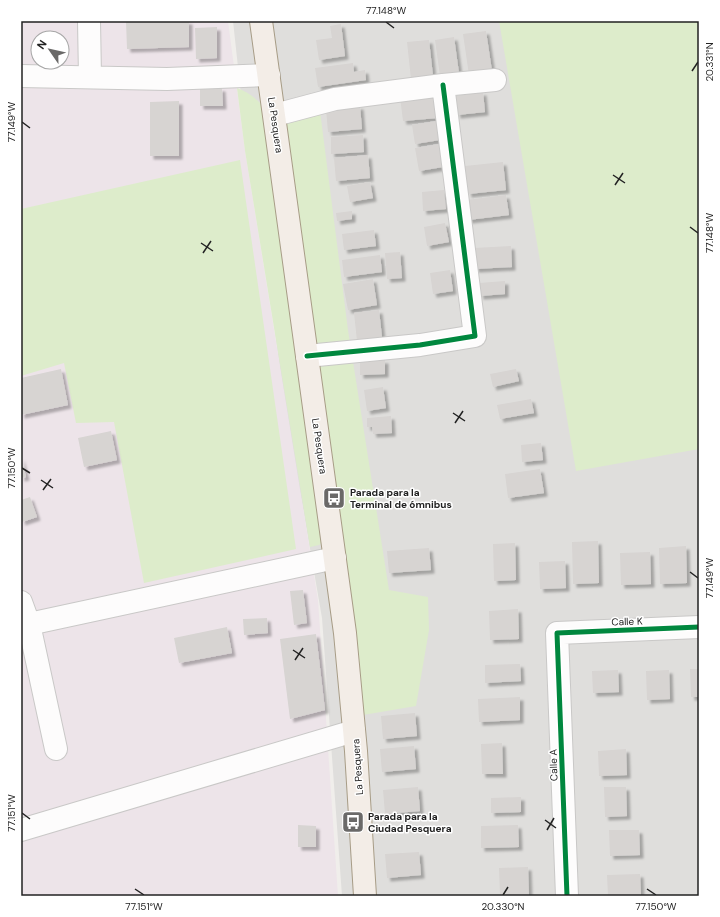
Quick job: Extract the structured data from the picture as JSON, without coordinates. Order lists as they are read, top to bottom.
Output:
{
  "streets": {
    "main road": ["La Pesquera"],
    "street": ["Calle K", "Calle A"]
  },
  "crossings": [
    ["Calle K", "Calle A"]
  ],
  "places": {
    "bus stop": ["Parada para la Terminal de ómnibus", "Parada para la Ciudad Pesquera"]
  },
  "north": "top left",
  "coordinates": [
    "77.148°W",
    "20.331°N",
    "77.149°W",
    "77.150°W",
    "77.151°W",
    "20.330°N"
  ]
}
